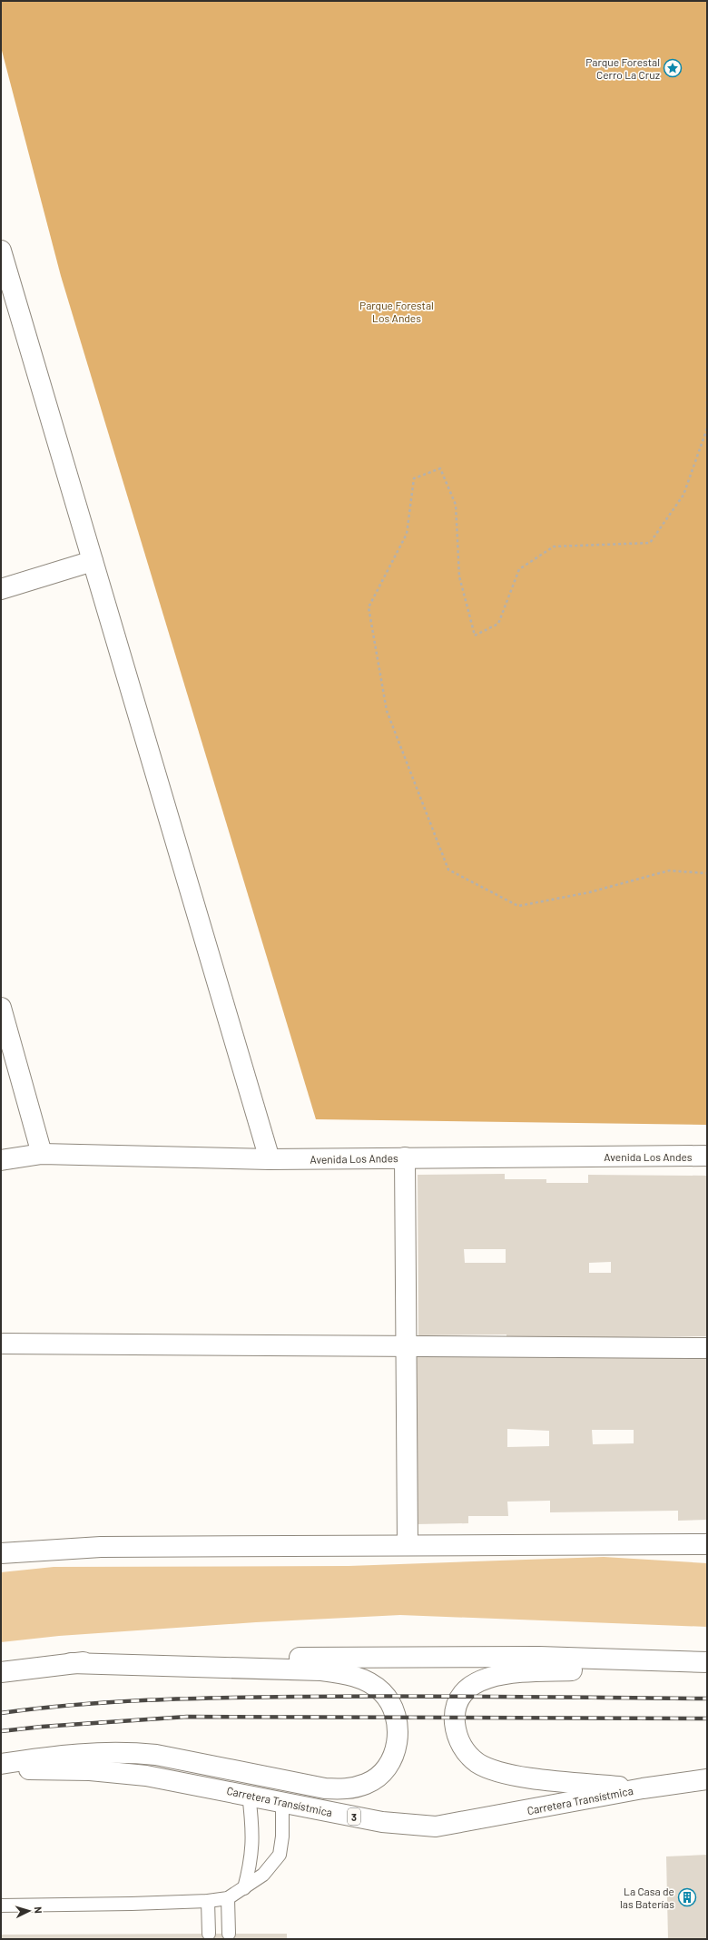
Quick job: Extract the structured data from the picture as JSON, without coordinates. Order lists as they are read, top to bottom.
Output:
{
  "streets": {
    "street": ["Avenida Los Andes", "Carretera Transístmica", "3"]
  },
  "parks": ["Parque Forestal Los Andes"],
  "places": {
    "place": ["Parque Forestal Cerro La Cruz"],
    "building": ["La Casa de las Baterías"]
  },
  "north": "right"
}
